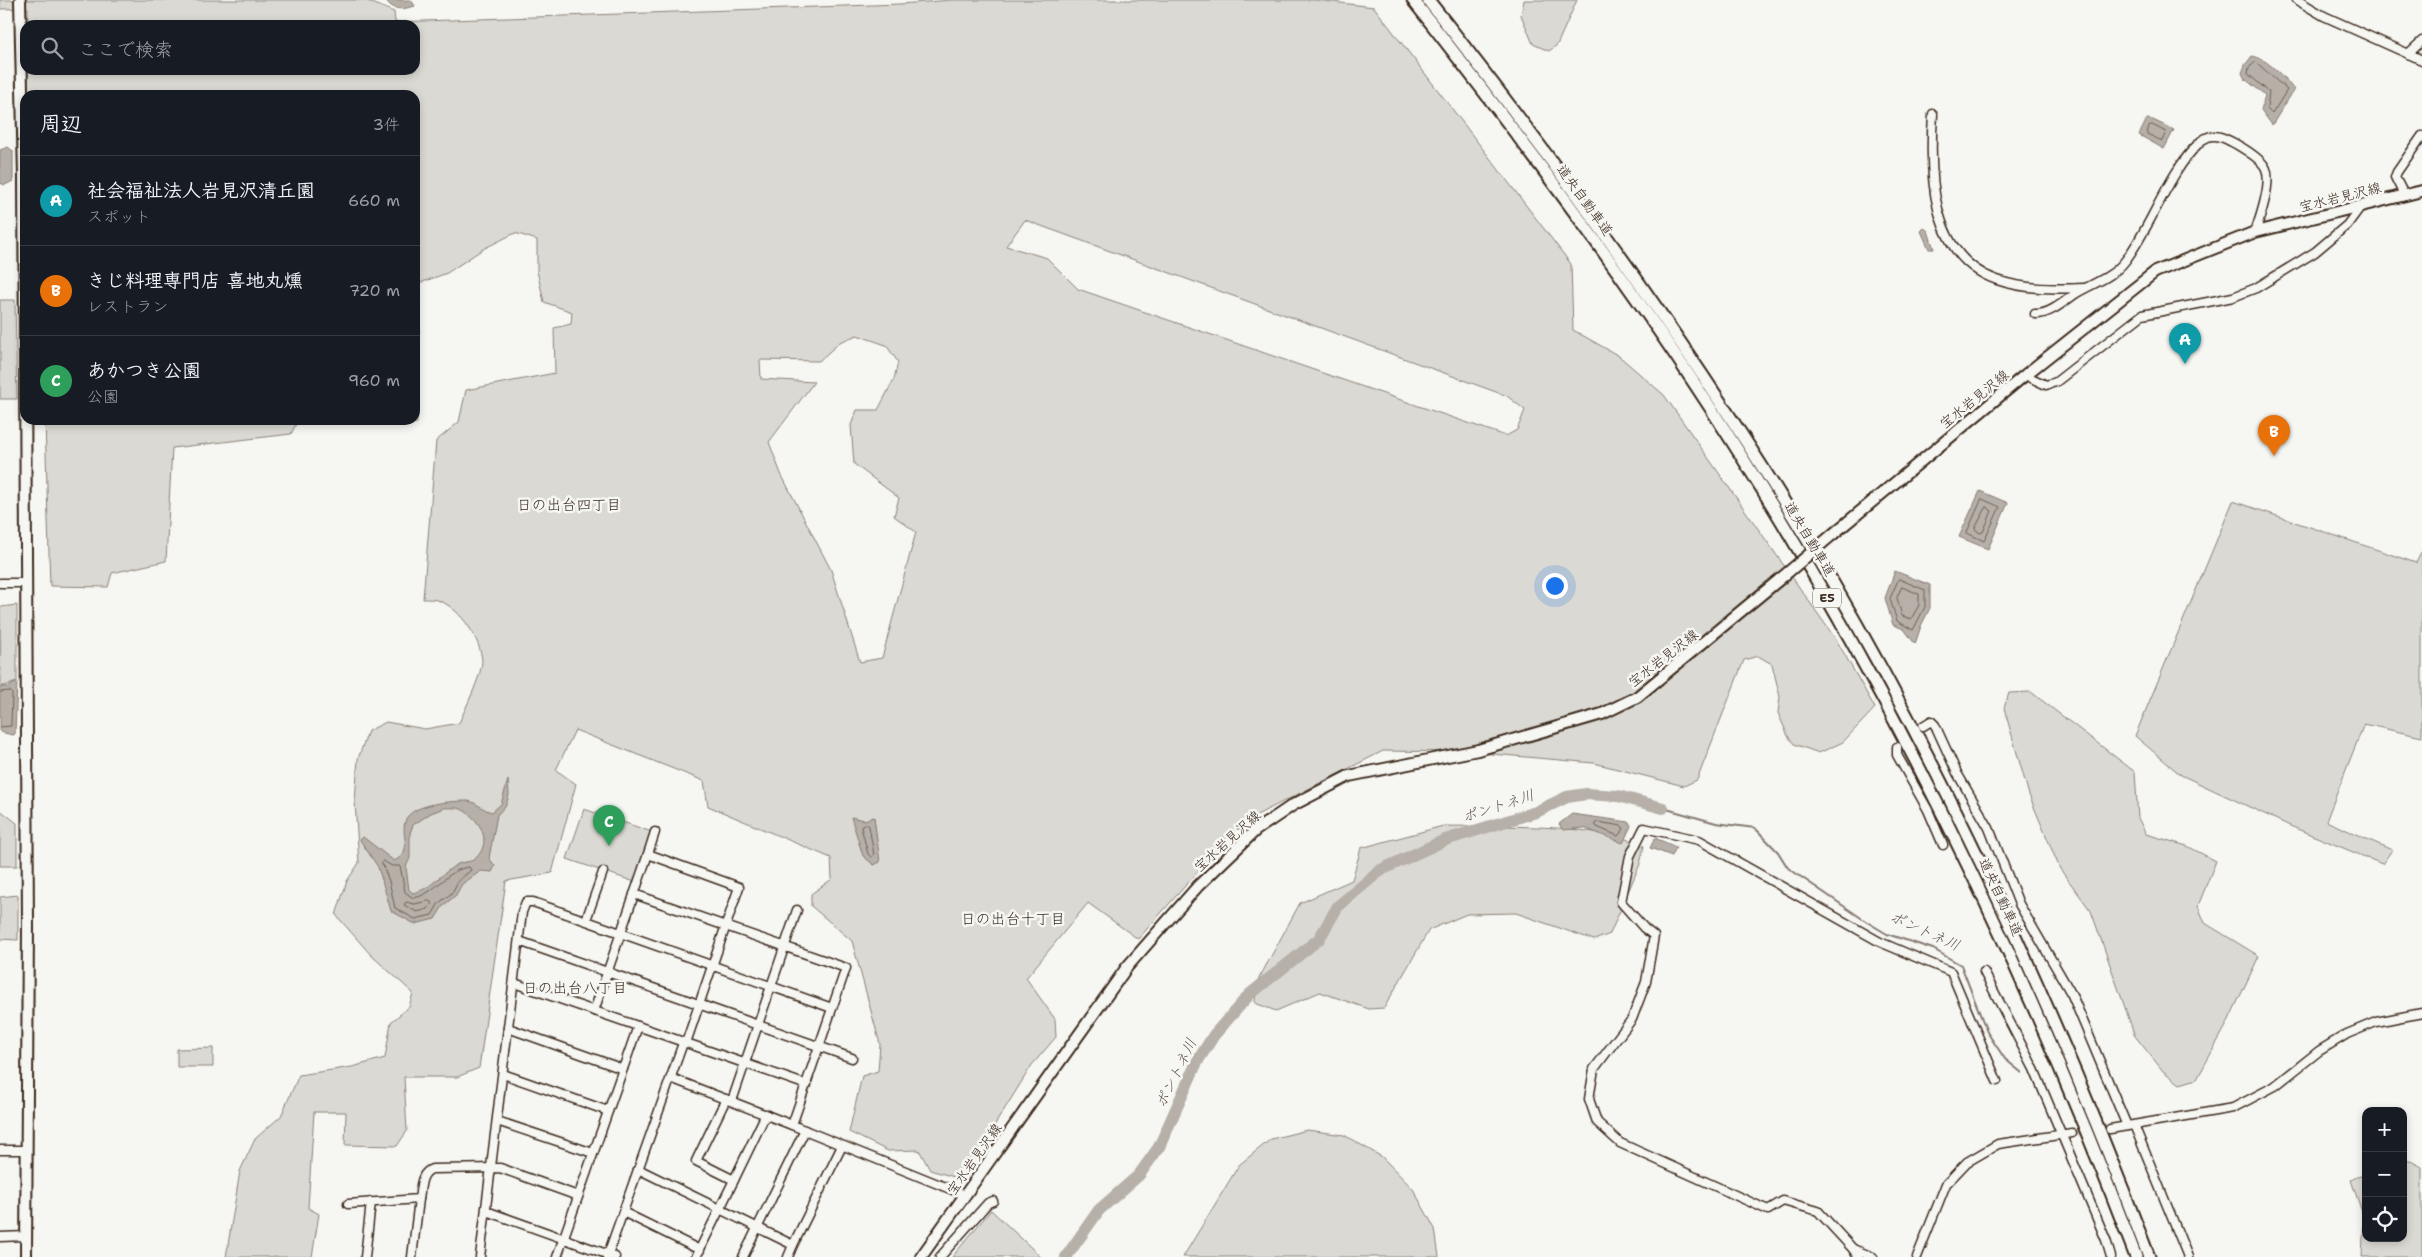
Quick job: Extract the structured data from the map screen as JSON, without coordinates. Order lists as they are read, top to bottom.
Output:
{
  "streets": {
    "highway": ["道央自動車道", "E5"],
    "main road": ["宝水岩見沢線"]
  },
  "districts": ["日の出台四丁目", "日の出台十丁目", "日の出台八丁目"],
  "water": ["ポントネ川"],
  "page": {
    "search": "ここで検索",
    "heading": ["周辺", "3件"],
    "list": [
      {
        "mark": "A",
        "name": "社会福祉法人岩見沢清丘園",
        "note": "スポット",
        "value": "660 m"
      },
      {
        "mark": "B",
        "name": "きじ料理専門店 喜地丸燻",
        "note": "レストラン",
        "value": "720 m"
      },
      {
        "mark": "C",
        "name": "あかつき公園",
        "note": "公園",
        "value": "960 m"
      }
    ],
    "pins": ["A", "B", "C"],
    "map_buttons": ["+", "−"]
  }
}
